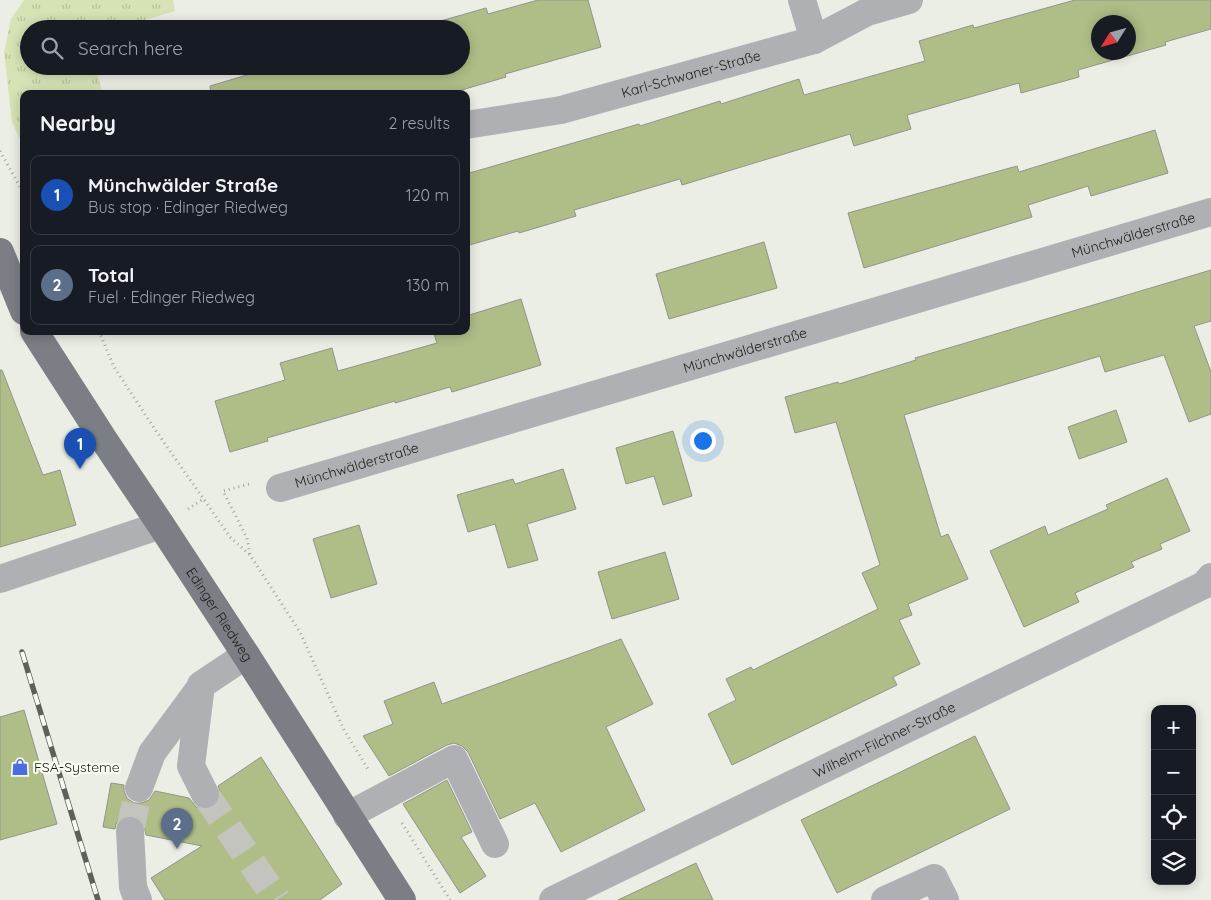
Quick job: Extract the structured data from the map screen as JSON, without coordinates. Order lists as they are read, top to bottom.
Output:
{
  "streets": {
    "main road": ["Edinger Riedweg"],
    "street": ["Karl-Schwaner-Straße", "Münchwälderstraße", "Wilhelm-Filchner-Straße"]
  },
  "places": {
    "shop": ["FSA-Systeme"]
  },
  "north": "bottom left",
  "page": {
    "search": "Search here",
    "heading": ["Nearby", "2 results"],
    "list": [
      {
        "mark": "1",
        "name": "Münchwälder Straße",
        "note": "Bus stop · Edinger Riedweg",
        "value": "120 m"
      },
      {
        "mark": "2",
        "name": "Total",
        "note": "Fuel · Edinger Riedweg",
        "value": "130 m"
      }
    ],
    "pins": ["1", "2"],
    "map_buttons": ["+", "−"]
  }
}
